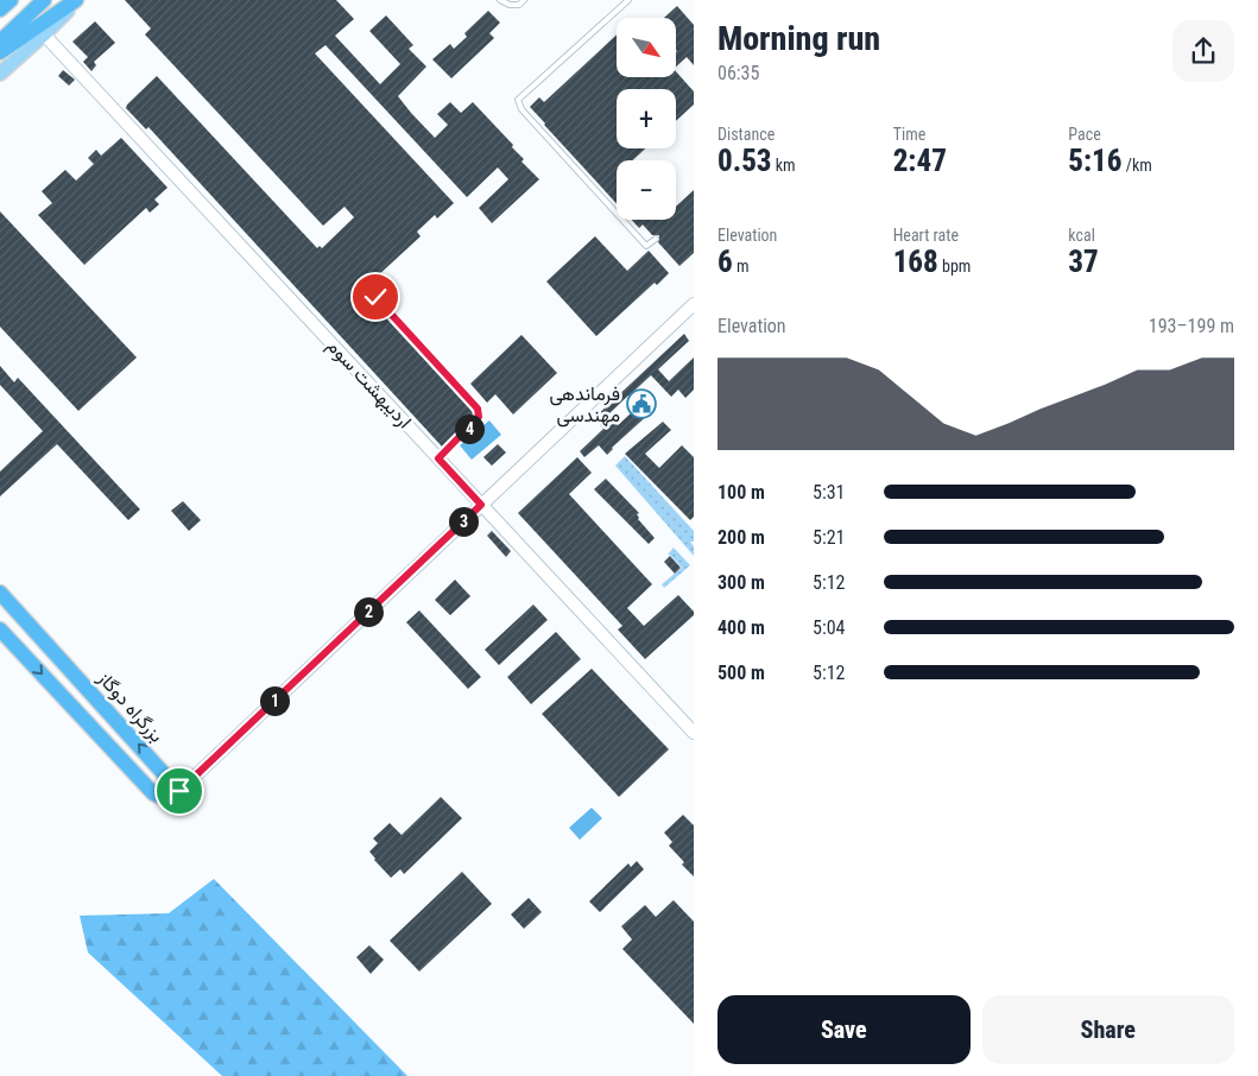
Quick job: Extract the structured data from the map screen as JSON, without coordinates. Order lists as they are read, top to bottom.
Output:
{
  "streets": {
    "highway": ["بزرگراه دوگاز"],
    "street": ["اردیبهشت سوم"]
  },
  "places": {
    "public building": ["فرماندهی مهندسی"]
  },
  "north": "bottom right",
  "page": {
    "heading": ["Morning run", "06:35"],
    "map_buttons": ["+", "−"],
    "stats": [
      ["Distance", "0.53 km"],
      ["Time", "2:47"],
      ["Pace", "5:16 /km"],
      ["Elevation", "6 m"],
      ["Heart rate", "168 bpm"],
      ["kcal", "37"]
    ],
    "chart": ["Elevation", "193–199 m"],
    "pins": [
      "4",
      "3",
      "2",
      "1"
    ],
    "list": [
      {
        "name": "100 m",
        "note": "5:31"
      },
      {
        "name": "200 m",
        "note": "5:21"
      },
      {
        "name": "300 m",
        "note": "5:12"
      },
      {
        "name": "400 m",
        "note": "5:04"
      },
      {
        "name": "500 m",
        "note": "5:12"
      }
    ],
    "buttons": ["Save", "Share"]
  }
}
